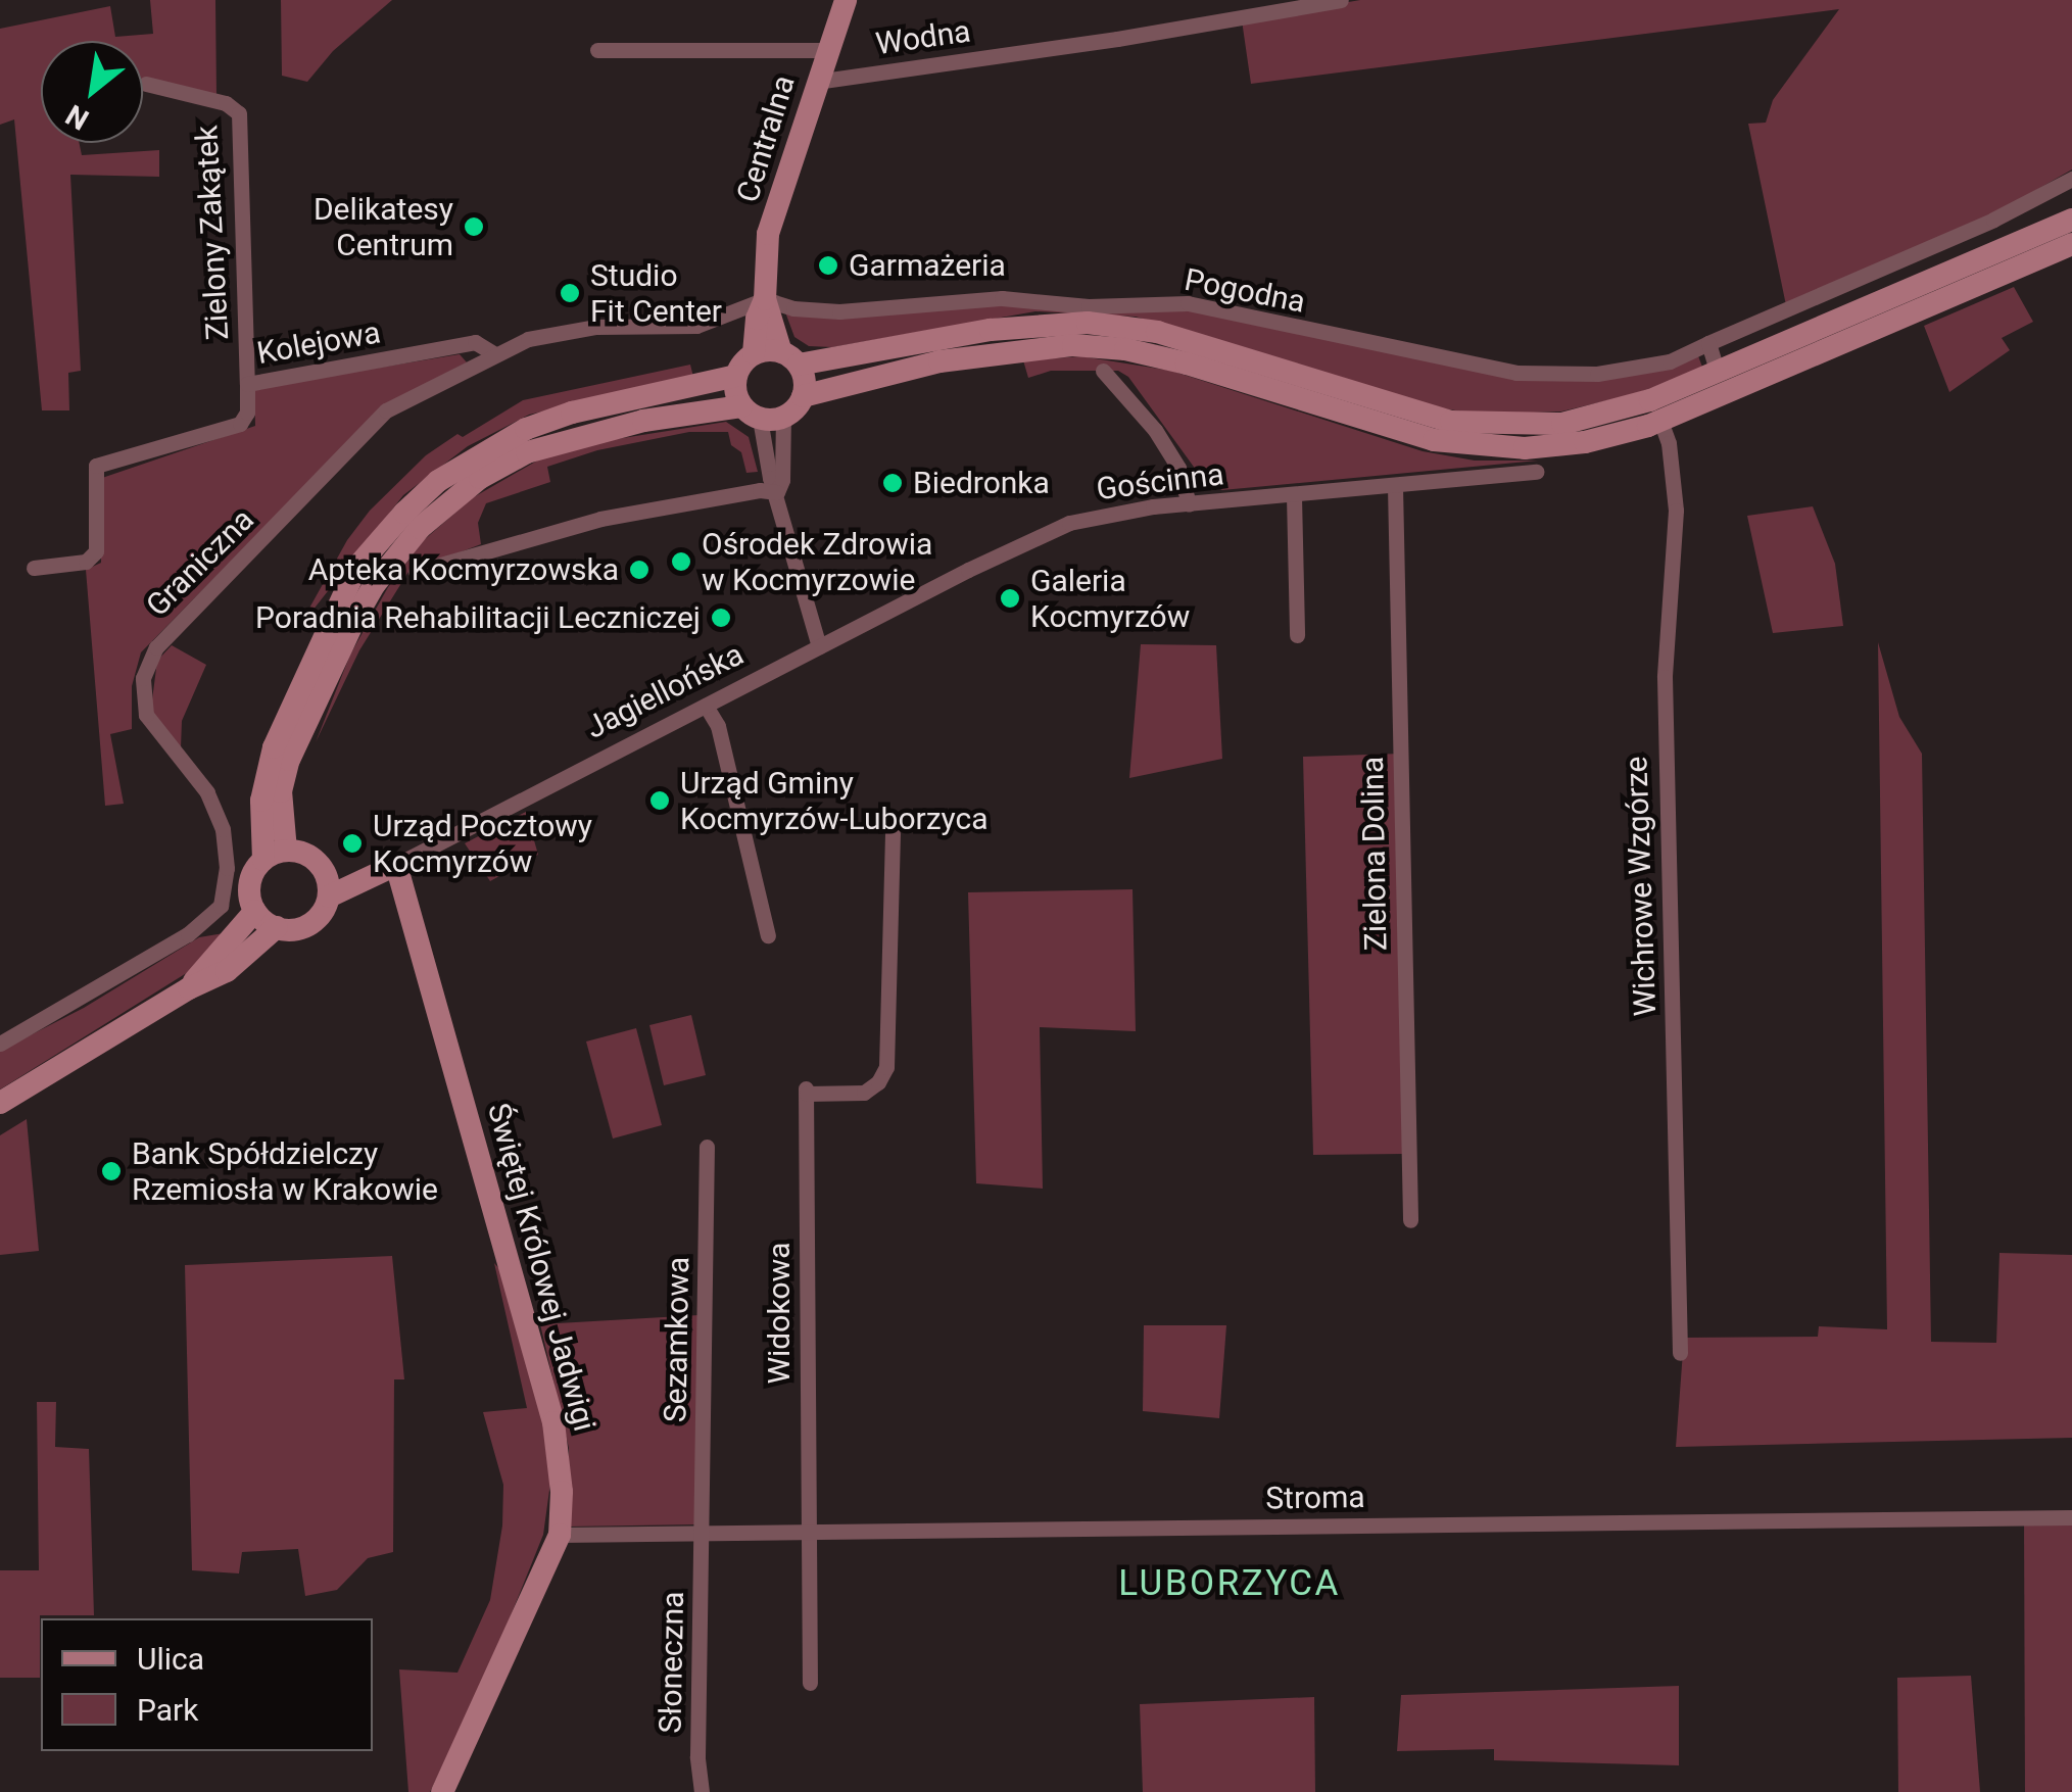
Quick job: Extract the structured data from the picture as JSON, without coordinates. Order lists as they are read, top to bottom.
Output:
{
  "streets": {
    "main road": ["Centralna", "Jagiellońska", "Świętej Królowej Jadwigi"],
    "street": [
      "Wodna",
      "Zielony Zakątek",
      "Pogodna",
      "Kolejowa",
      "Gościnna",
      "Graniczna",
      "Zielona Dolina",
      "Wichrowe Wzgórze",
      "Widokowa",
      "Sezamkowa",
      "Stroma",
      "Słoneczna"
    ]
  },
  "crossings": [
    ["Wodna", "Centralna"],
    ["Centralna", "Pogodna"],
    ["Centralna", "Graniczna"],
    ["Zielony Zakątek", "Kolejowa"],
    ["Pogodna", "Graniczna"],
    ["Kolejowa", "Graniczna"],
    ["Gościnna", "Jagiellońska"],
    ["Gościnna", "Zielona Dolina"],
    ["Jagiellońska", "Świętej Królowej Jadwigi"],
    ["Świętej Królowej Jadwigi", "Stroma"],
    ["Widokowa", "Stroma"],
    ["Sezamkowa", "Stroma"],
    ["Sezamkowa", "Słoneczna"],
    ["Stroma", "Słoneczna"]
  ],
  "districts": ["LUBORZYCA"],
  "places": [
    "Delikatesy Centrum",
    "Garmażeria",
    "Studio Fit Center",
    "Biedronka",
    "Ośrodek Zdrowia w Kocmyrzowie",
    "Apteka Kocmyrzowska",
    "Galeria Kocmyrzów",
    "Poradnia Rehabilitacji Leczniczej",
    "Urząd Gminy Kocmyrzów-Luborzyca",
    "Urząd Pocztowy Kocmyrzów",
    "Bank Spółdzielczy Rzemiosła w Krakowie"
  ],
  "legend": ["Ulica", "Park"],
  "north": "bottom left"
}
